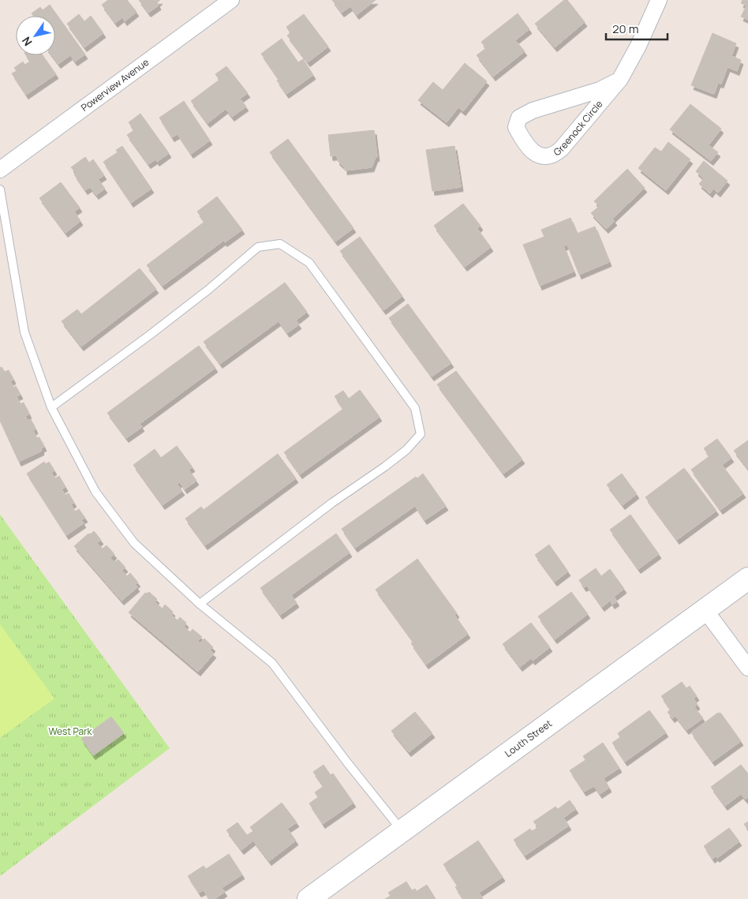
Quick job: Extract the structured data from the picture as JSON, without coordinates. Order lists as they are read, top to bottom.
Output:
{
  "streets": {
    "main road": ["Louth Street"],
    "street": ["Powerview Avenue", "Greenock Circle"]
  },
  "parks": ["West Park"],
  "scale_bar": "20 m",
  "north": "bottom left"
}
